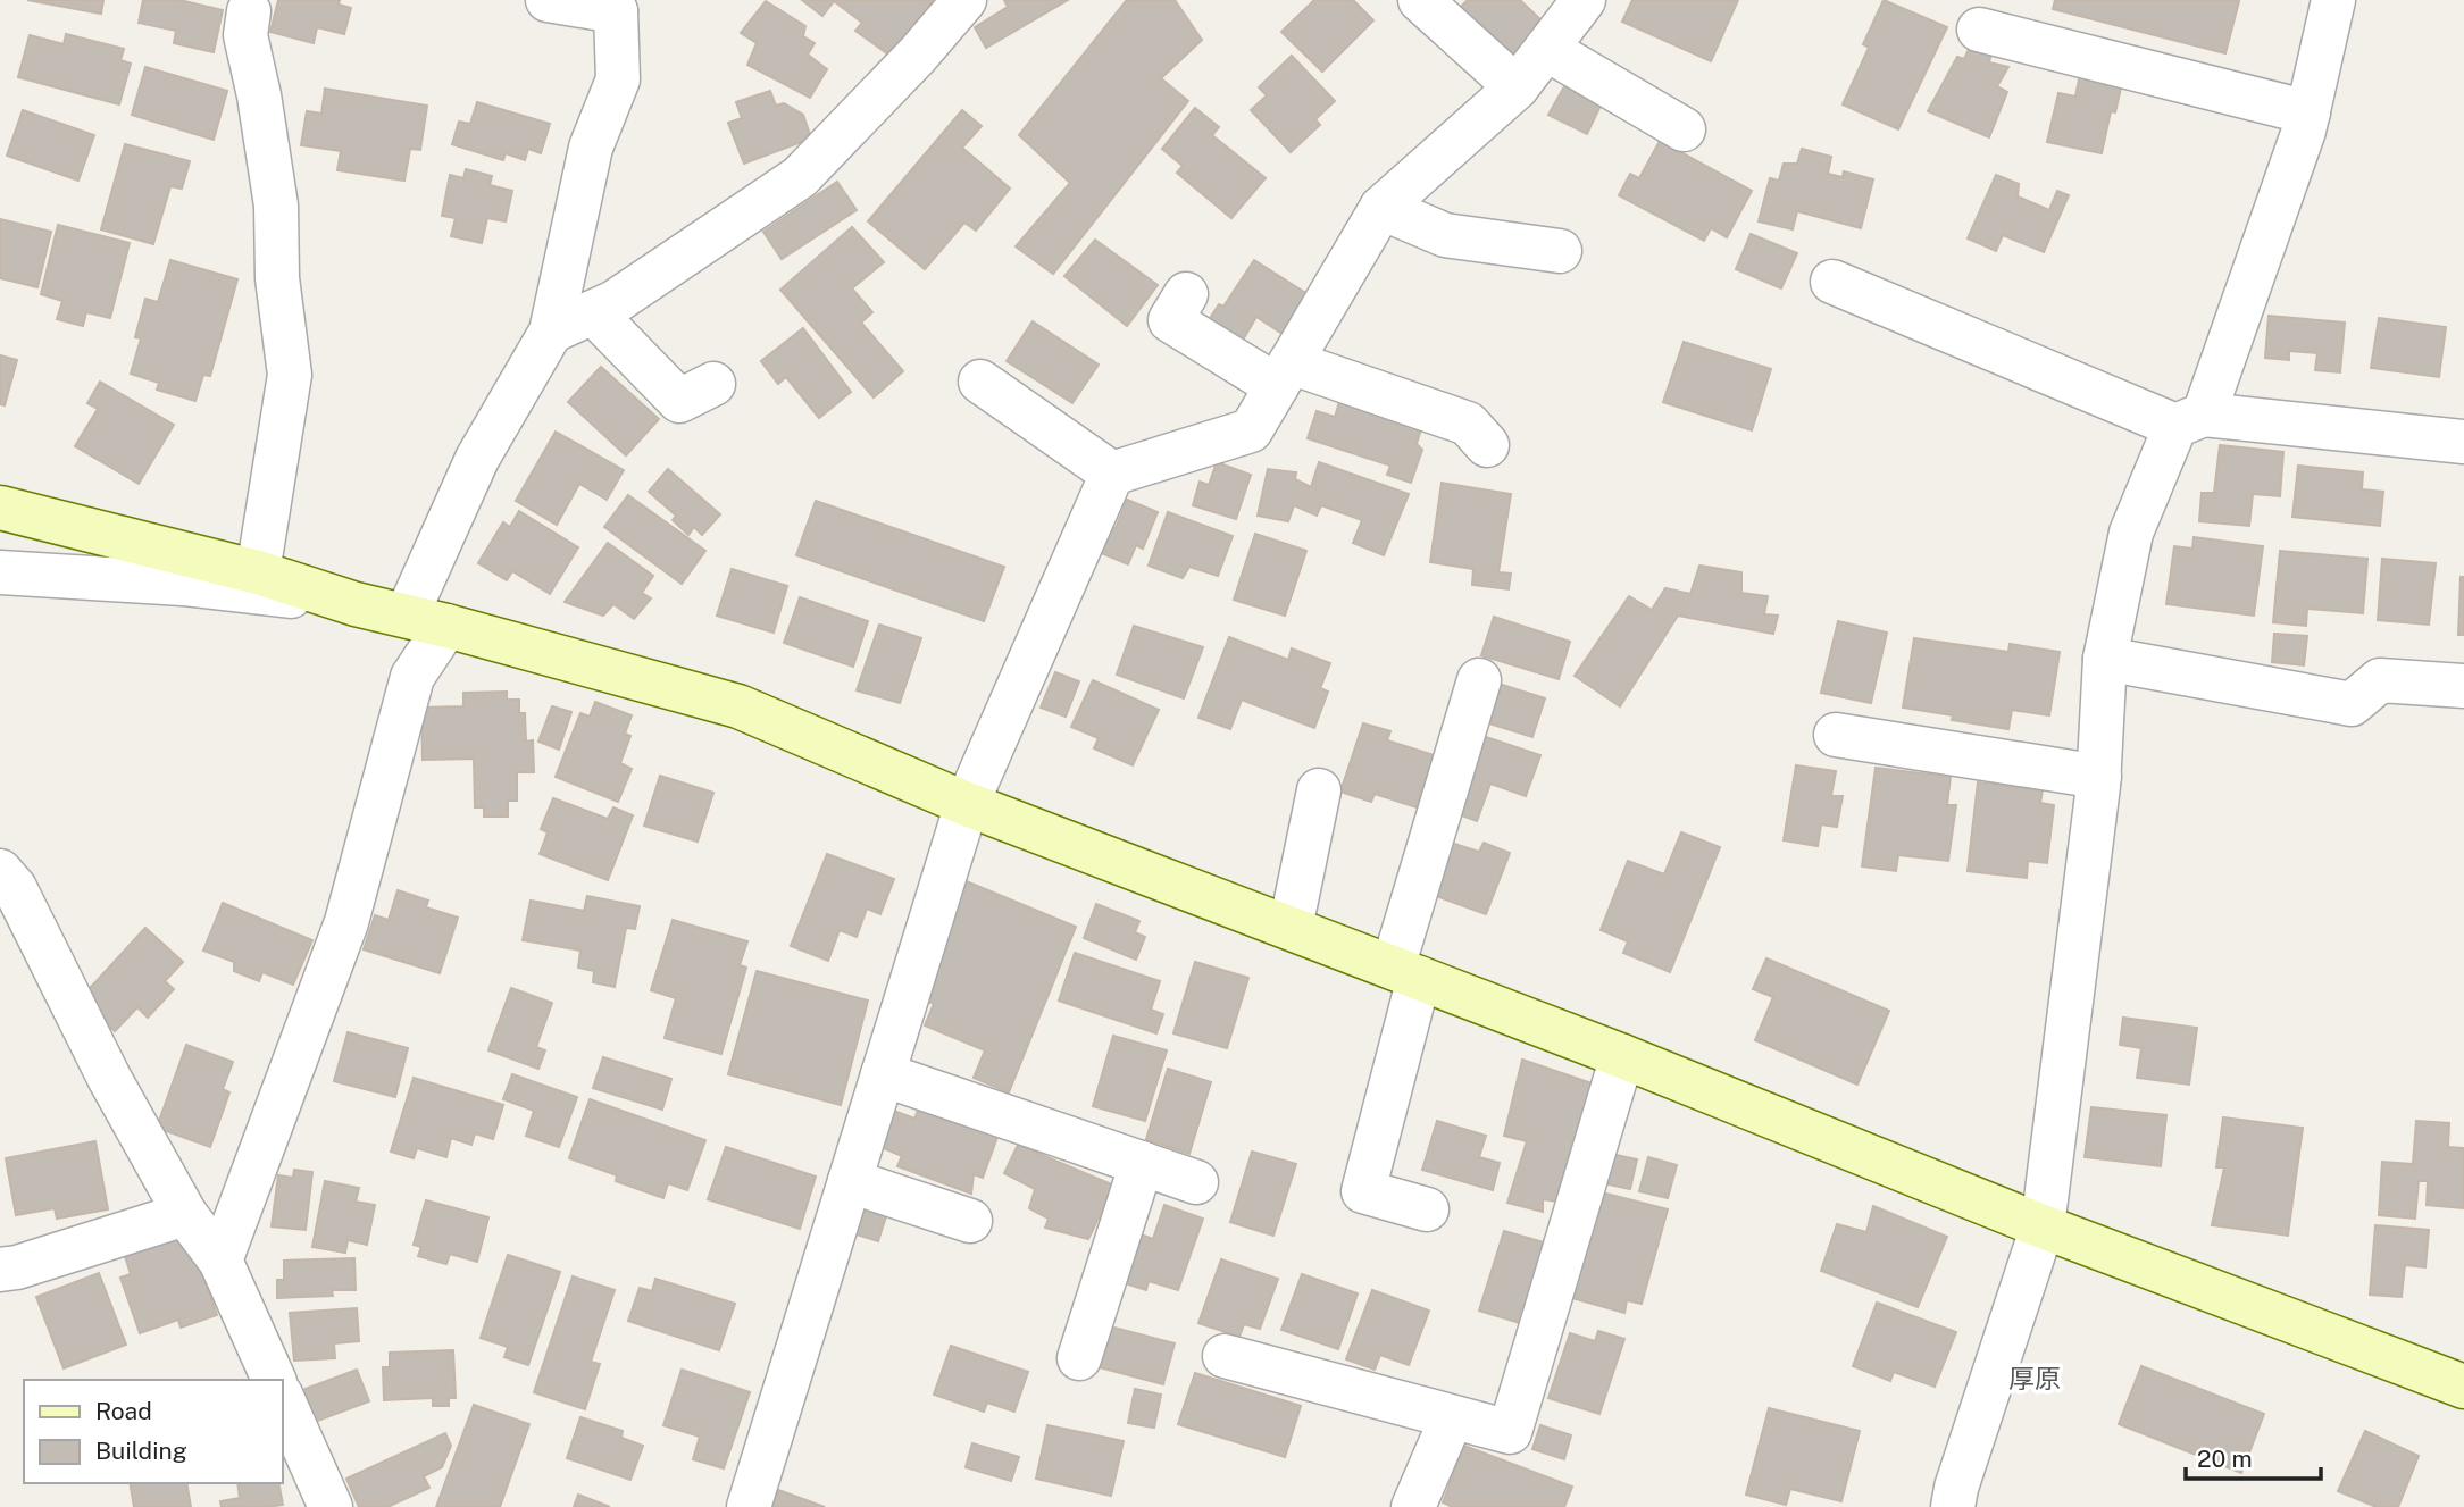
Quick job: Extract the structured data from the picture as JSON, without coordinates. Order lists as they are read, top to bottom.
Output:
{
  "districts": ["厚原"],
  "legend": ["Road", "Building"],
  "scale_bar": "20 m"
}
